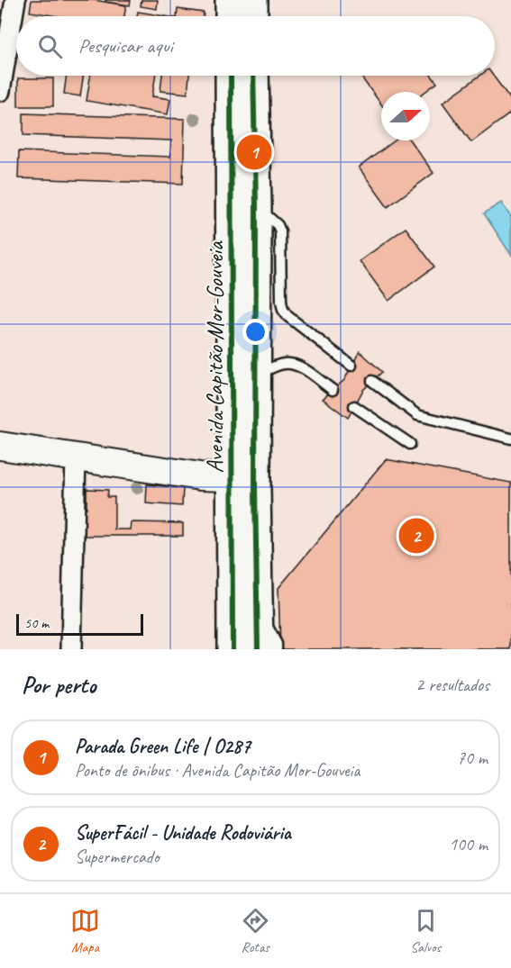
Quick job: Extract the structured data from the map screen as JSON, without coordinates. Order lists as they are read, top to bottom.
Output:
{
  "streets": {
    "main road": ["Avenida Capitão Mor-Gouveia"]
  },
  "scale_bar": "50 m",
  "north": "right",
  "page": {
    "search": "Pesquisar aqui",
    "pins": ["1", "2"],
    "scale": "50 m",
    "heading": ["Por perto", "2 resultados"],
    "list": [
      {
        "mark": "1",
        "name": "Parada Green Life | O287",
        "note": "Ponto de ônibus · Avenida Capitão Mor-Gouveia",
        "value": "70 m"
      },
      {
        "mark": "2",
        "name": "SuperFácil - Unidade Rodoviária",
        "note": "Supermercado",
        "value": "100 m"
      }
    ],
    "nav": ["Mapa", "Rotas", "Salvos"]
  }
}
